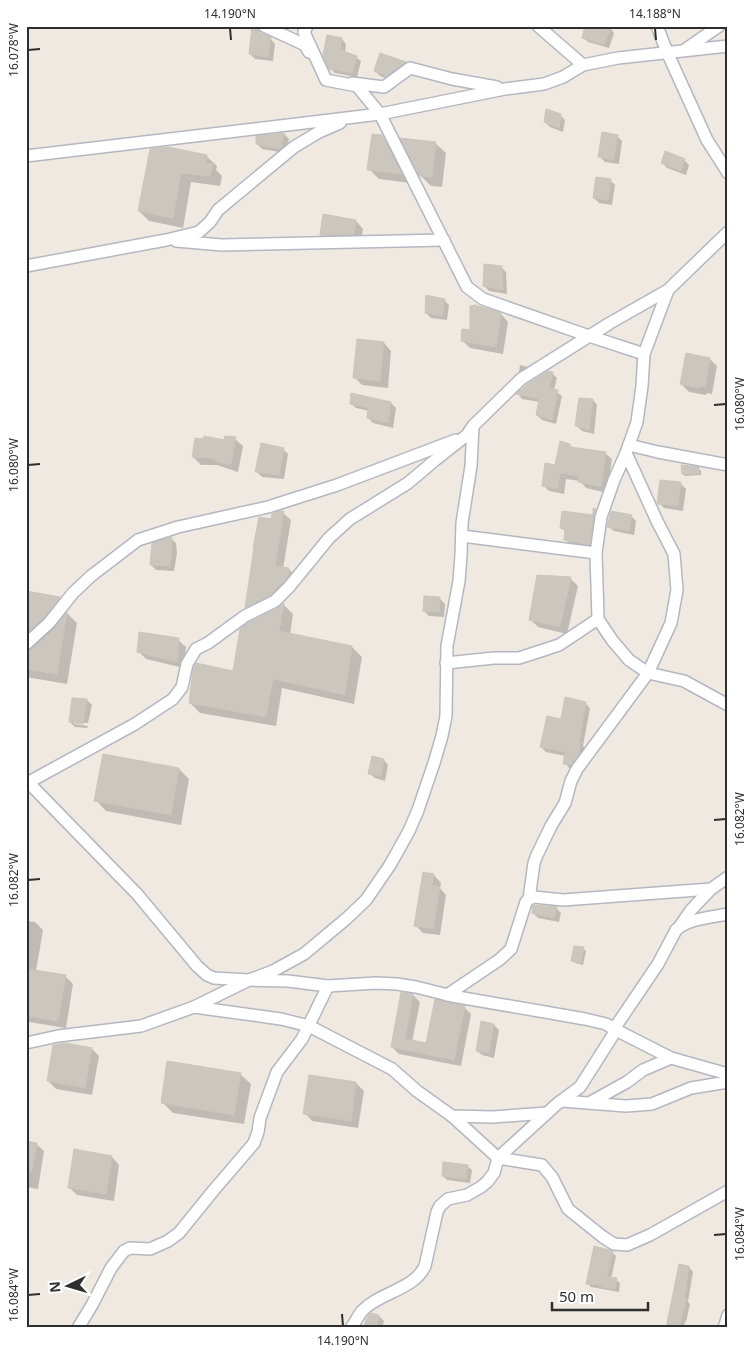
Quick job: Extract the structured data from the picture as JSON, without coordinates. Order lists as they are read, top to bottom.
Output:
{
  "scale_bar": "50 m",
  "north": "left",
  "coordinates": [
    "14.190°N",
    "14.188°N",
    "16.078°W",
    "16.080°W",
    "16.082°W",
    "16.084°W"
  ]
}
